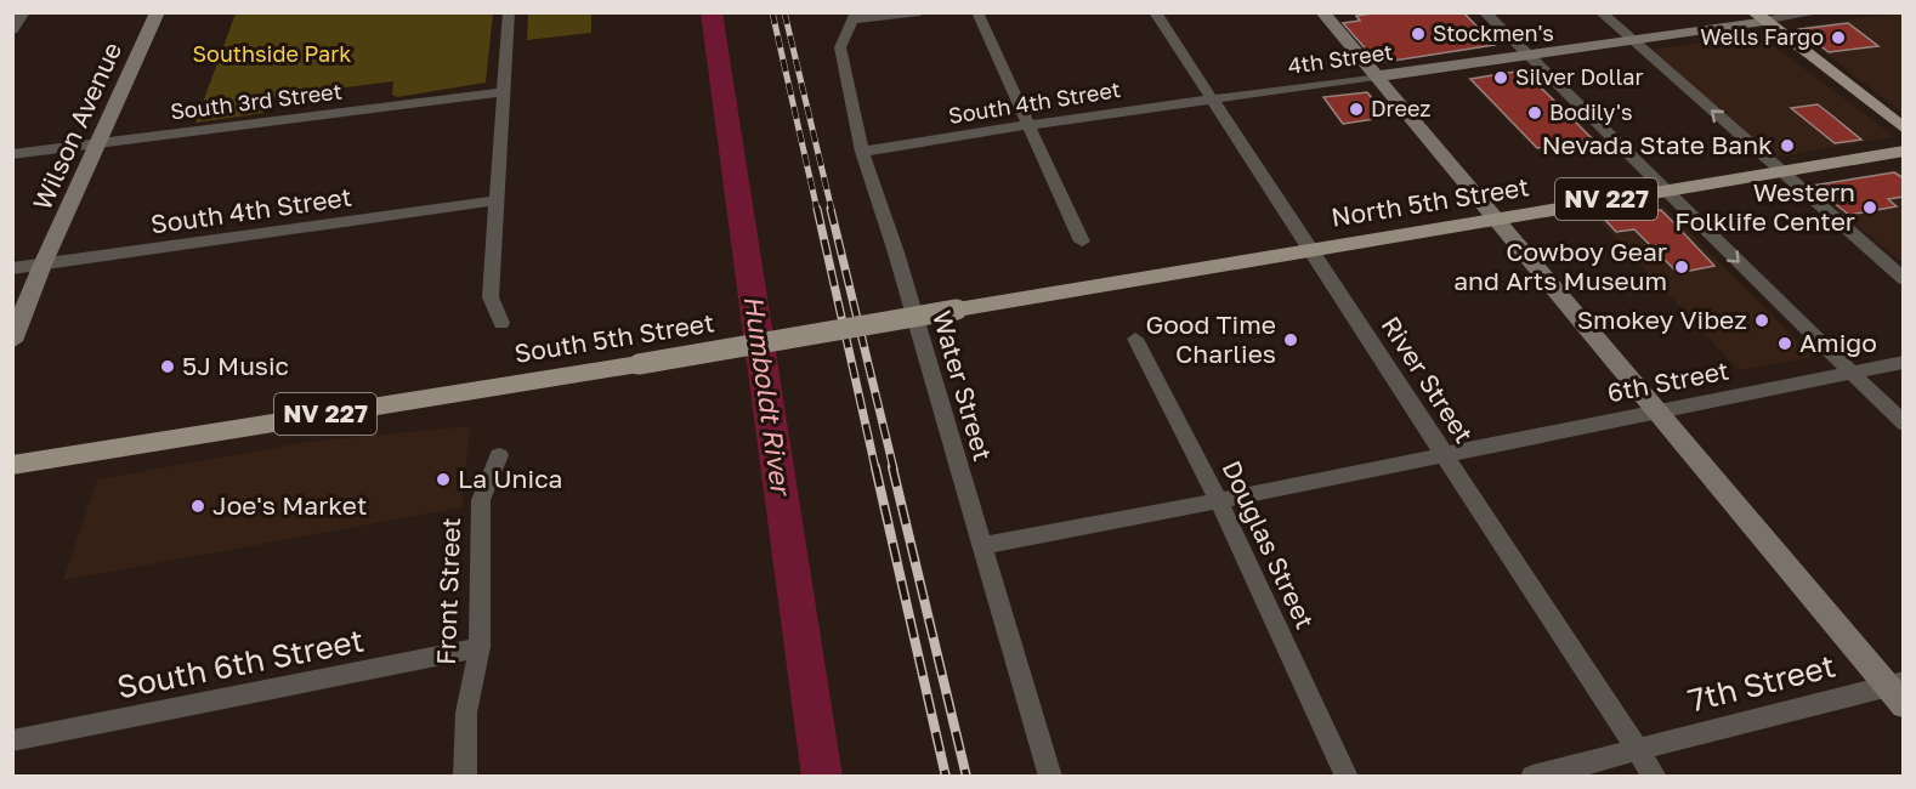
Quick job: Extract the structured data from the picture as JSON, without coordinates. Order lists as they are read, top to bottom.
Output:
{
  "streets": {
    "main road": ["NV 227", "North 5th Street", "South 5th Street"],
    "street": [
      "4th Street",
      "South 3rd Street",
      "South 4th Street",
      "Wilson Avenue",
      "River Street",
      "6th Street",
      "Water Street",
      "Douglas Street",
      "Front Street",
      "South 6th Street",
      "7th Street"
    ]
  },
  "crossings": [
    ["4th Street", "South 4th Street"],
    ["4th Street", "River Street"],
    ["South 3rd Street", "Wilson Avenue"],
    ["South 4th Street", "Wilson Avenue"],
    ["South 4th Street", "River Street"],
    ["South 4th Street", "Water Street"],
    ["North 5th Street", "South 5th Street"],
    ["North 5th Street", "River Street"],
    ["South 5th Street", "River Street"],
    ["River Street", "6th Street"],
    ["River Street", "7th Street"],
    ["Front Street", "South 6th Street"]
  ],
  "water": ["Humboldt River"],
  "parks": ["Southside Park"],
  "places": [
    "Stockmen's",
    "Wells Fargo",
    "Silver Dollar",
    "Dreez",
    "Bodily's",
    "Nevada State Bank",
    "Western Folklife Center",
    "Cowboy Gear and Arts Museum",
    "Smokey Vibez",
    "Good Time Charlies",
    "Amigo",
    "5J Music",
    "La Unica",
    "Joe's Market"
  ]
}
